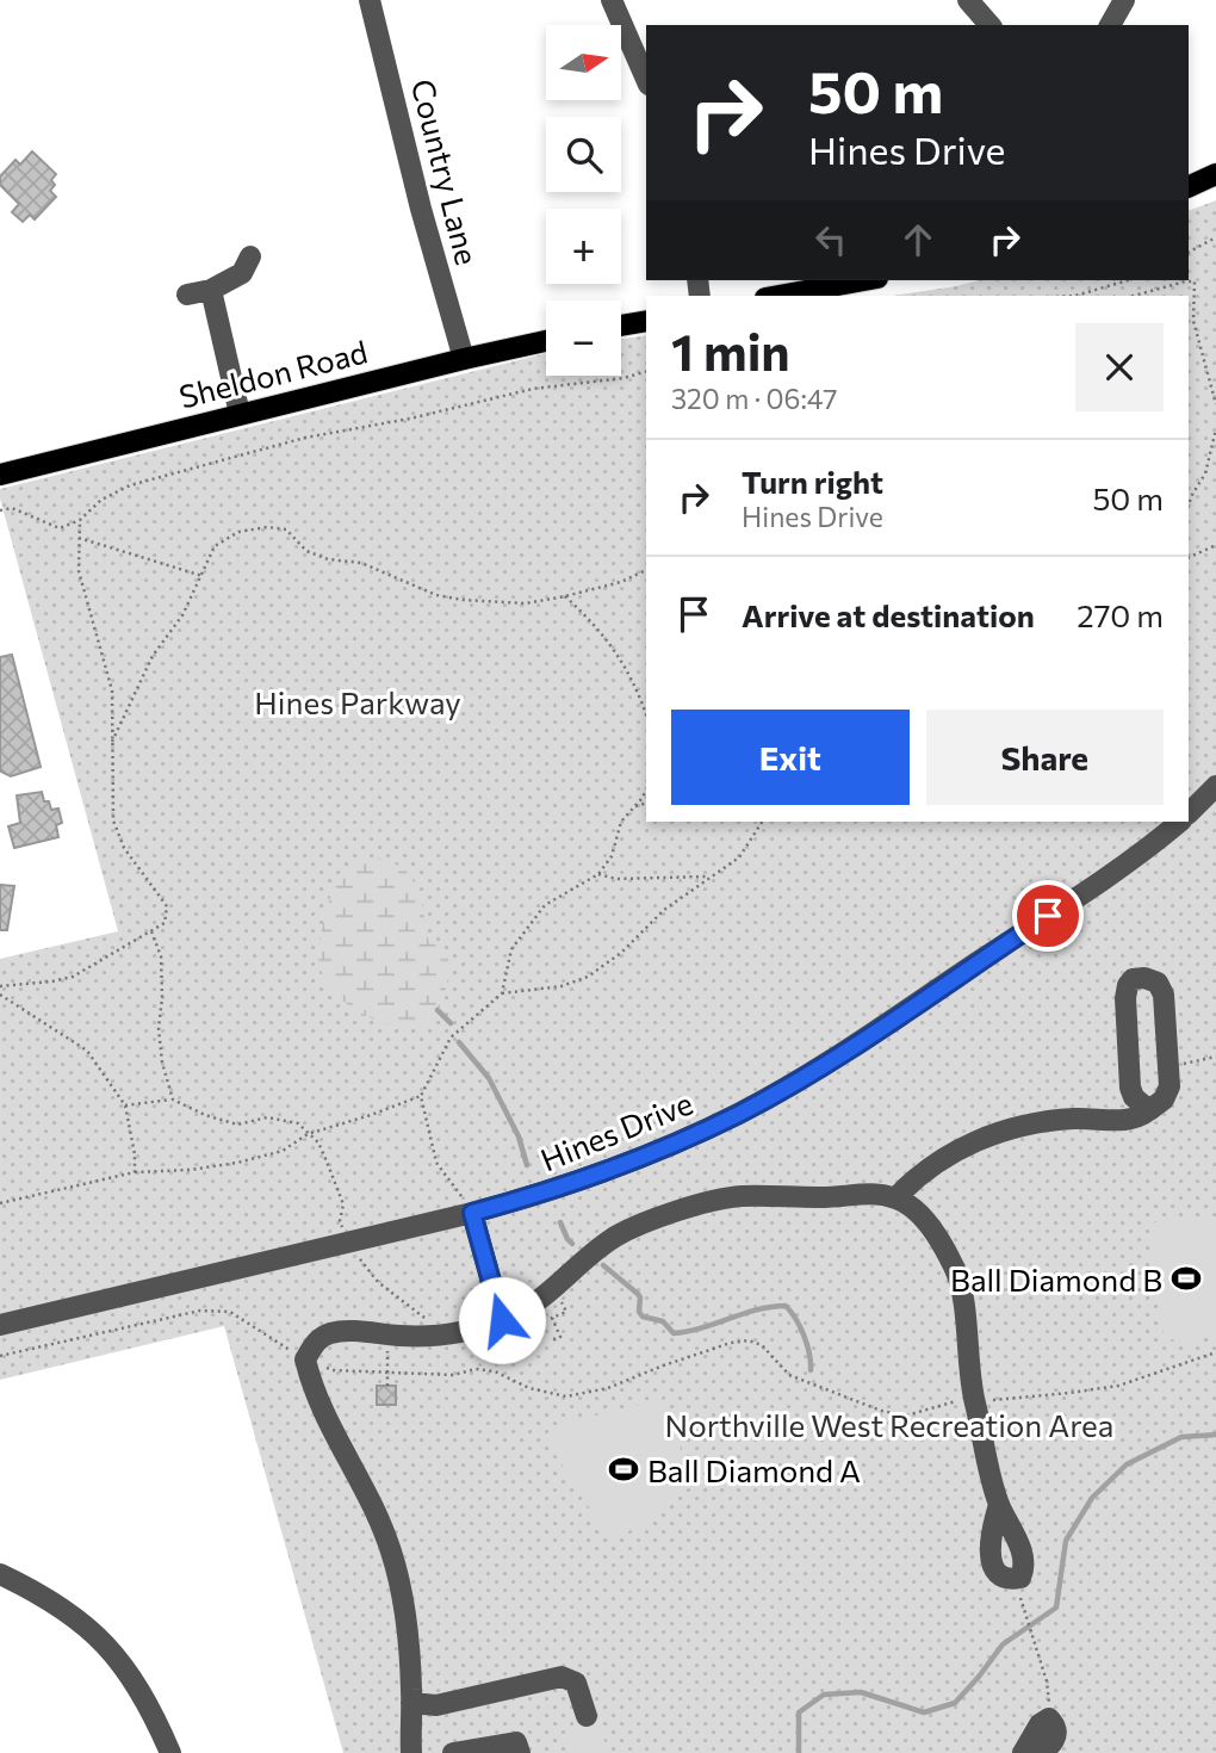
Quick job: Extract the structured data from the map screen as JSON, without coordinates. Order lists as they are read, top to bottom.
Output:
{
  "streets": {
    "main road": ["Sheldon Road"],
    "street": ["Country Lane", "Hines Drive"]
  },
  "crossings": [
    ["Country Lane", "Sheldon Road"]
  ],
  "parks": ["Hines Parkway", "Northville West Recreation Area"],
  "places": {
    "sports": ["Ball Diamond B", "Ball Diamond A"]
  },
  "north": "right",
  "page": {
    "map_buttons": ["+", "−"],
    "turn": ["50 m", "Hines Drive"],
    "heading": ["1 min", "320 m · 06:47"],
    "list": [
      {
        "name": "Turn right",
        "note": "Hines Drive",
        "value": "50 m"
      },
      {
        "name": "Arrive at destination",
        "value": "270 m"
      }
    ],
    "buttons": ["Exit", "Share"]
  }
}
